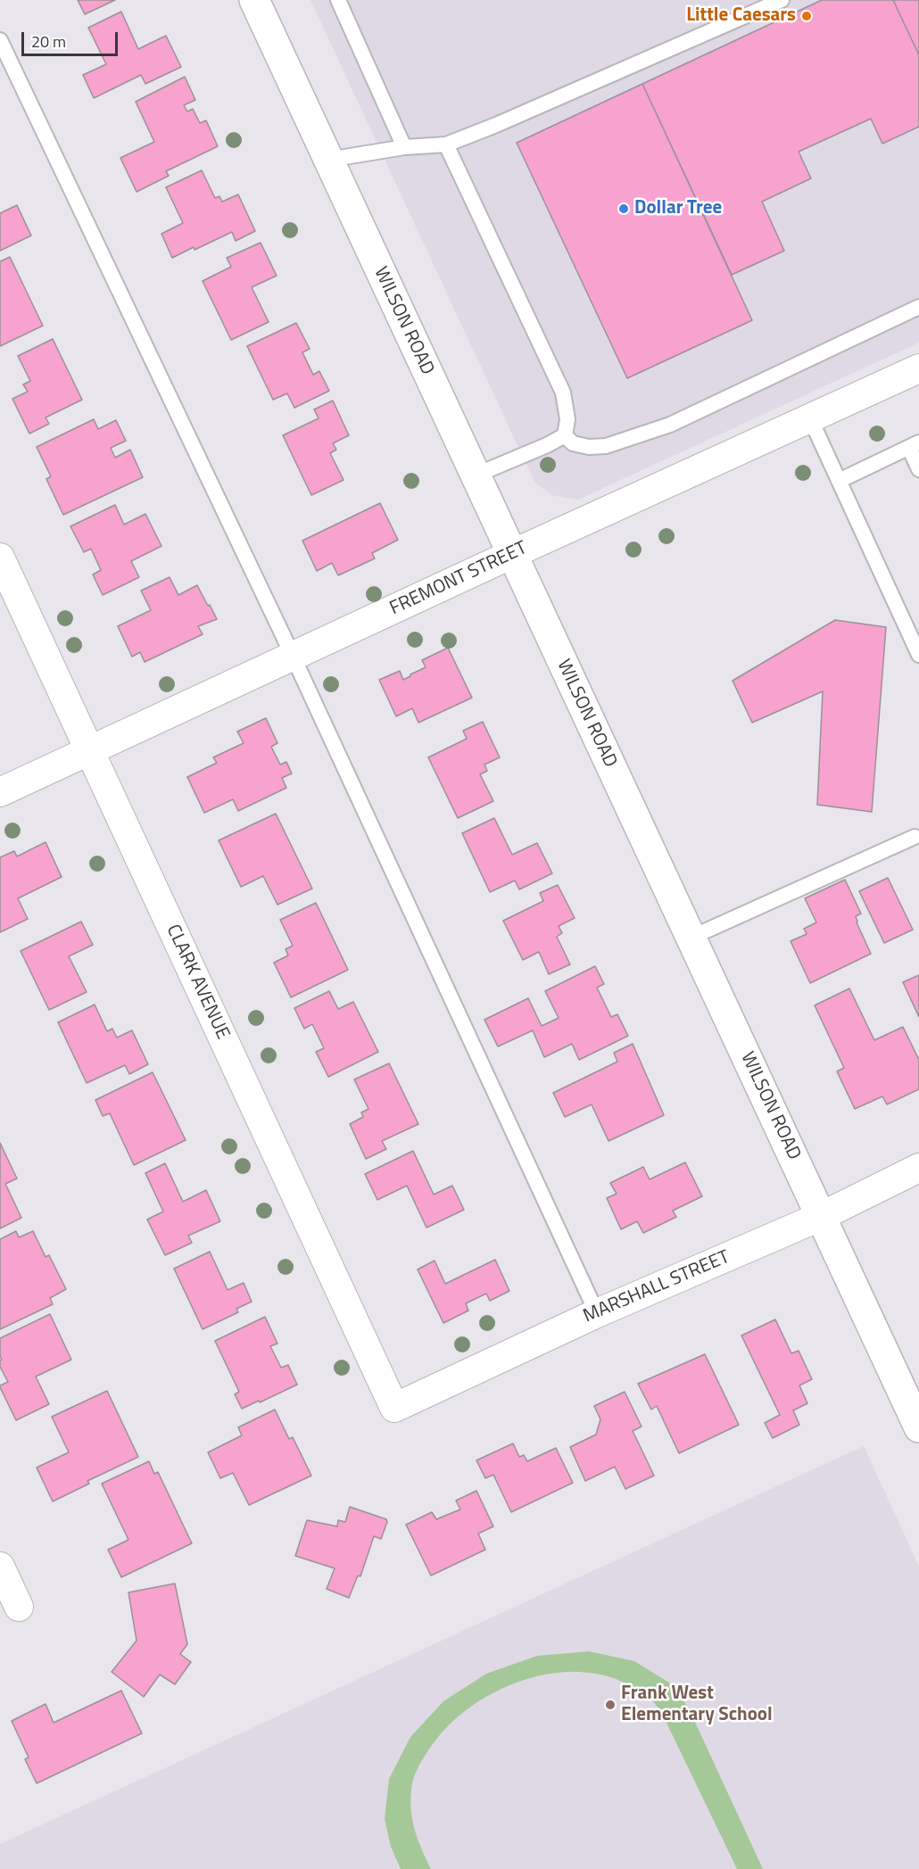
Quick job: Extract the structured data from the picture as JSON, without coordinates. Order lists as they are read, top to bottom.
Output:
{
  "streets": {
    "street": [
      "WILSON ROAD",
      "FREMONT STREET",
      "CLARK AVENUE",
      "MARSHALL STREET"
    ]
  },
  "crossings": [
    ["WILSON ROAD", "FREMONT STREET"],
    ["WILSON ROAD", "MARSHALL STREET"],
    ["FREMONT STREET", "CLARK AVENUE"],
    ["CLARK AVENUE", "MARSHALL STREET"]
  ],
  "places": ["Little Caesars", "Dollar Tree", "Frank West Elementary School"],
  "scale_bar": "20 m"
}
